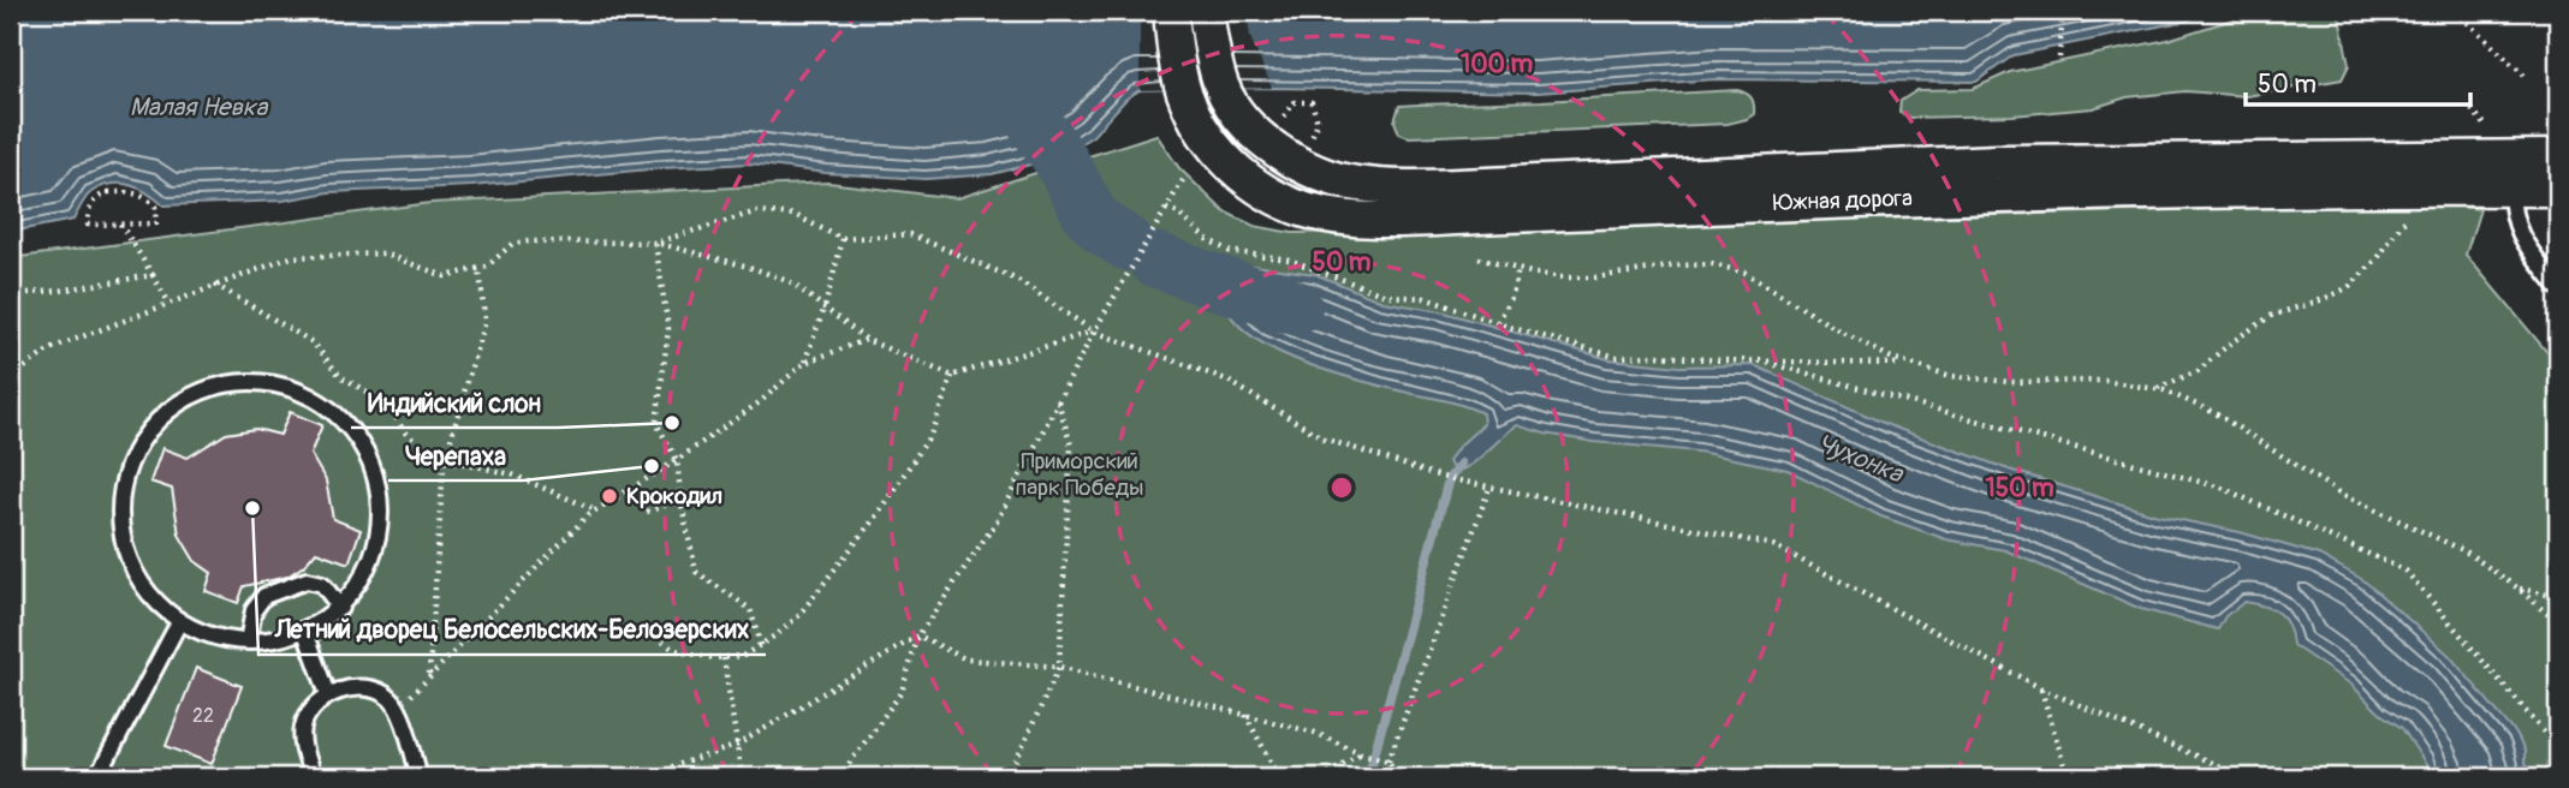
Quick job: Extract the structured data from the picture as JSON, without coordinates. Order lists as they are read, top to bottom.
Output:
{
  "streets": {
    "street": ["Южная дорога"]
  },
  "water": ["Малая Невка", "Чухонка"],
  "parks": ["Приморский парк Победы"],
  "places": [
    "Индийский слон",
    "Черепаха",
    "Крокодил",
    "Летний дворец Белосельских-Белозерских"
  ],
  "house_numbers": ["22"],
  "scale_bar": "50 m",
  "rings": ["100 m", "50 m", "150 m"]
}
